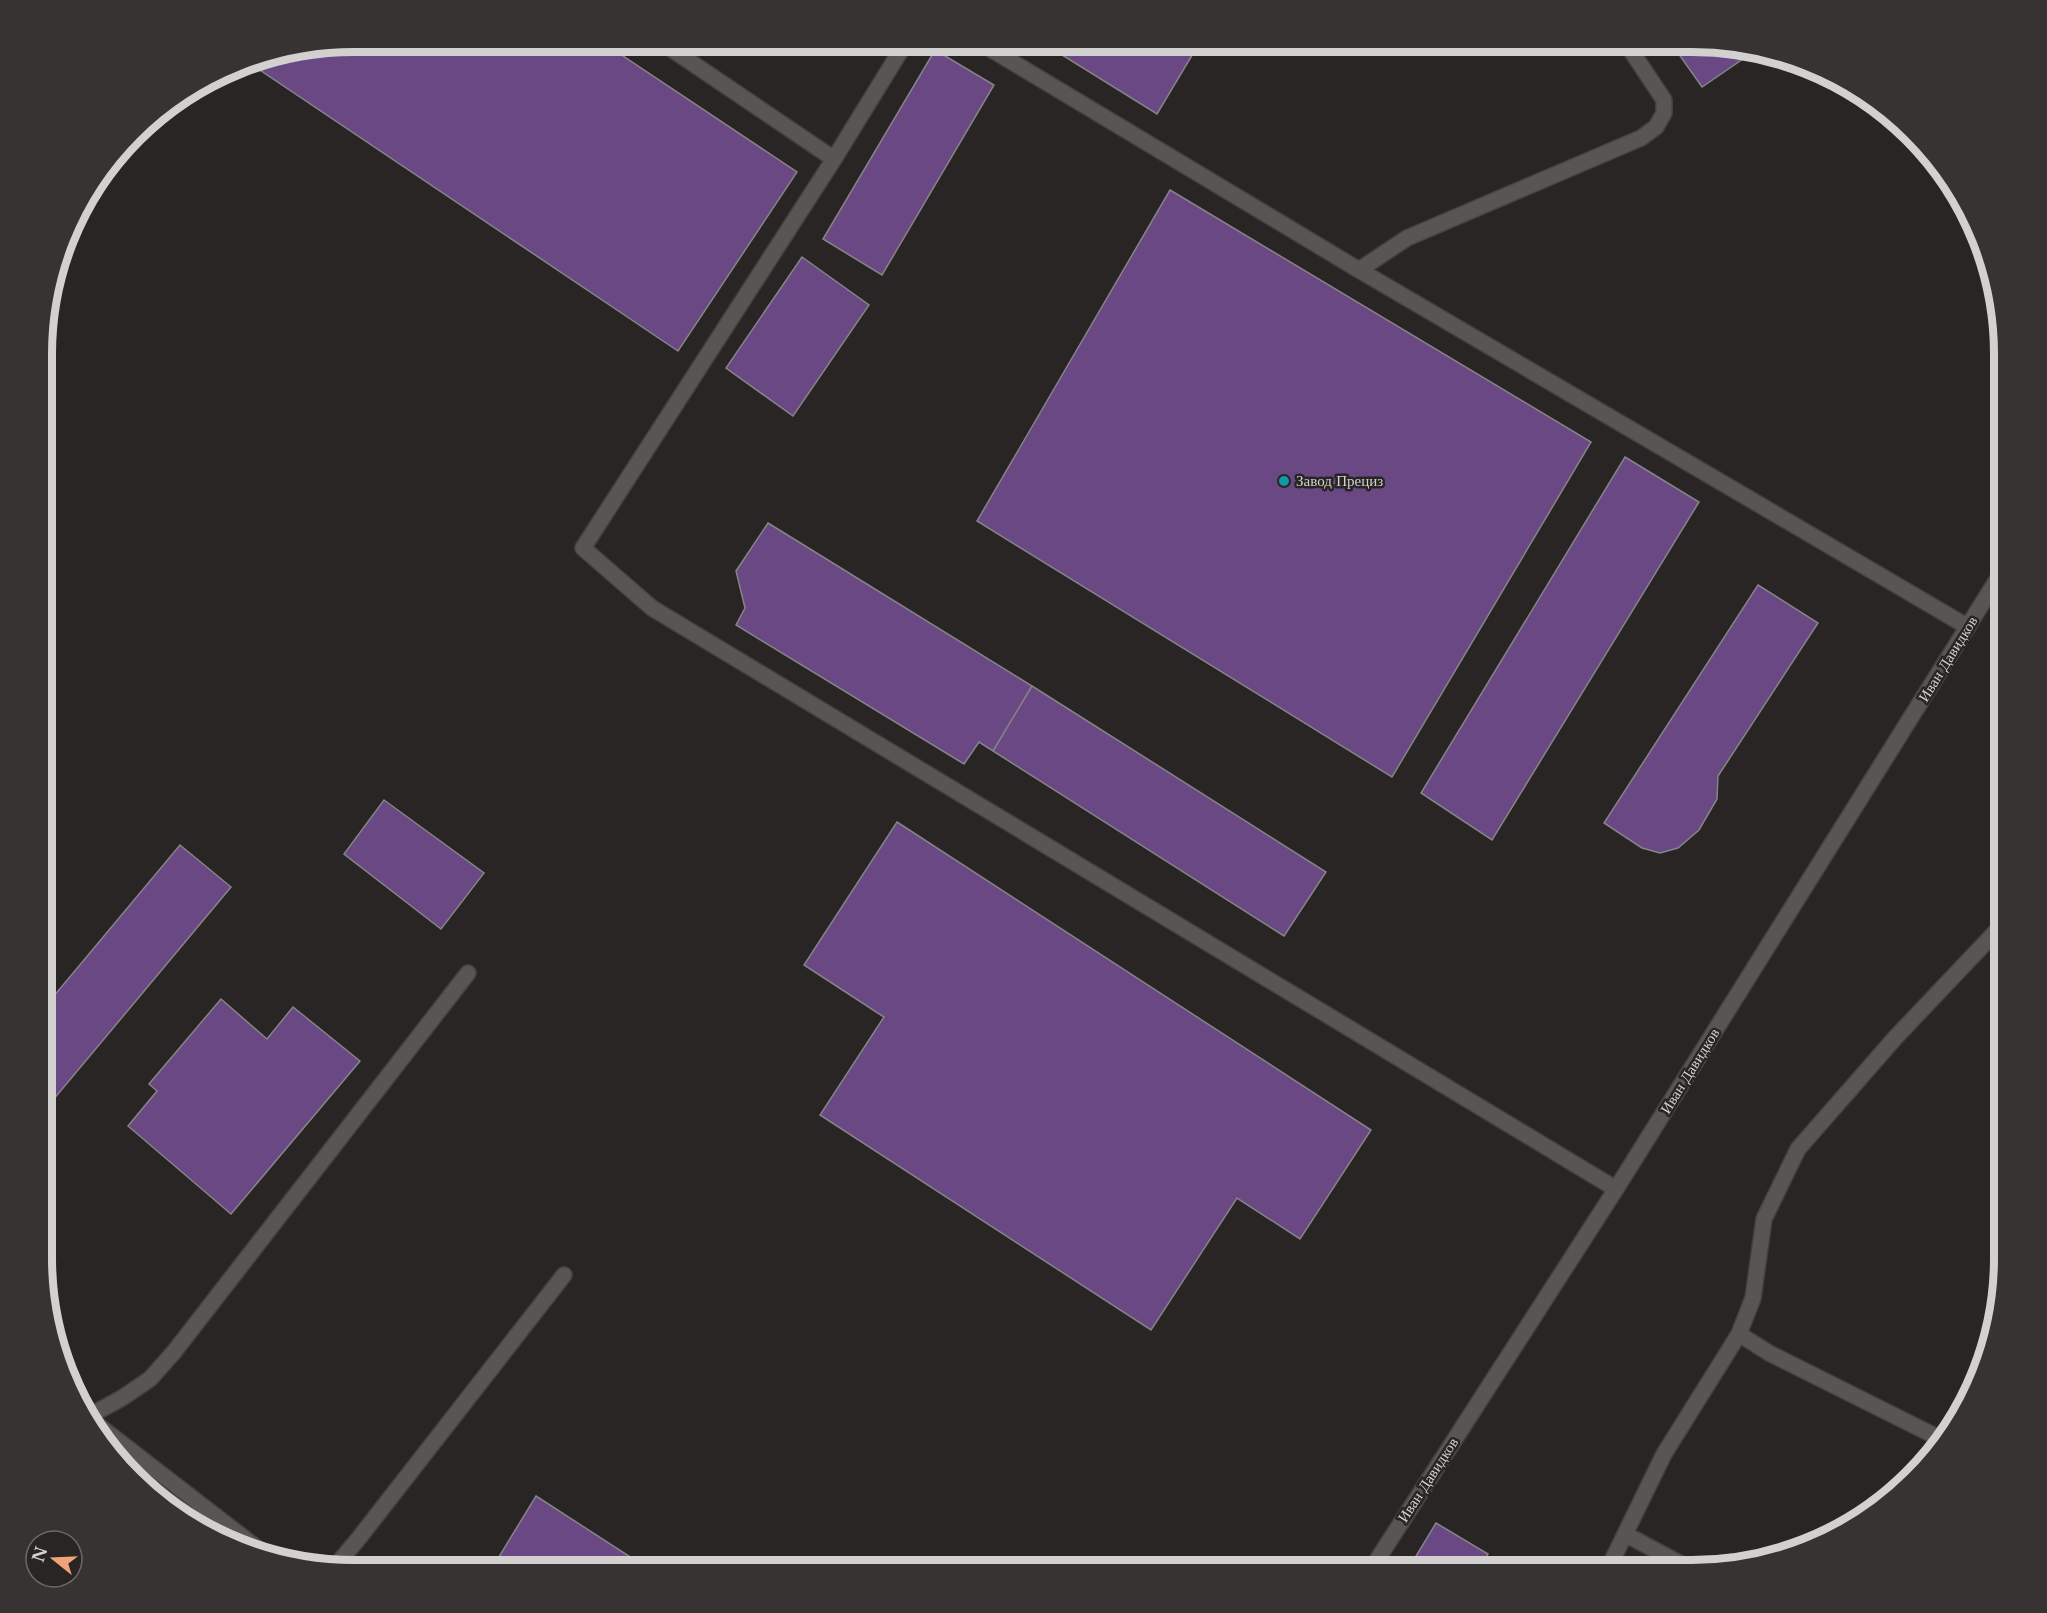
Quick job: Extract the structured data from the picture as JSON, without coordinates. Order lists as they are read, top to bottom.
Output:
{
  "streets": {
    "street": ["Иван Давидков"]
  },
  "places": ["Завод Прециз"],
  "north": "left"
}
